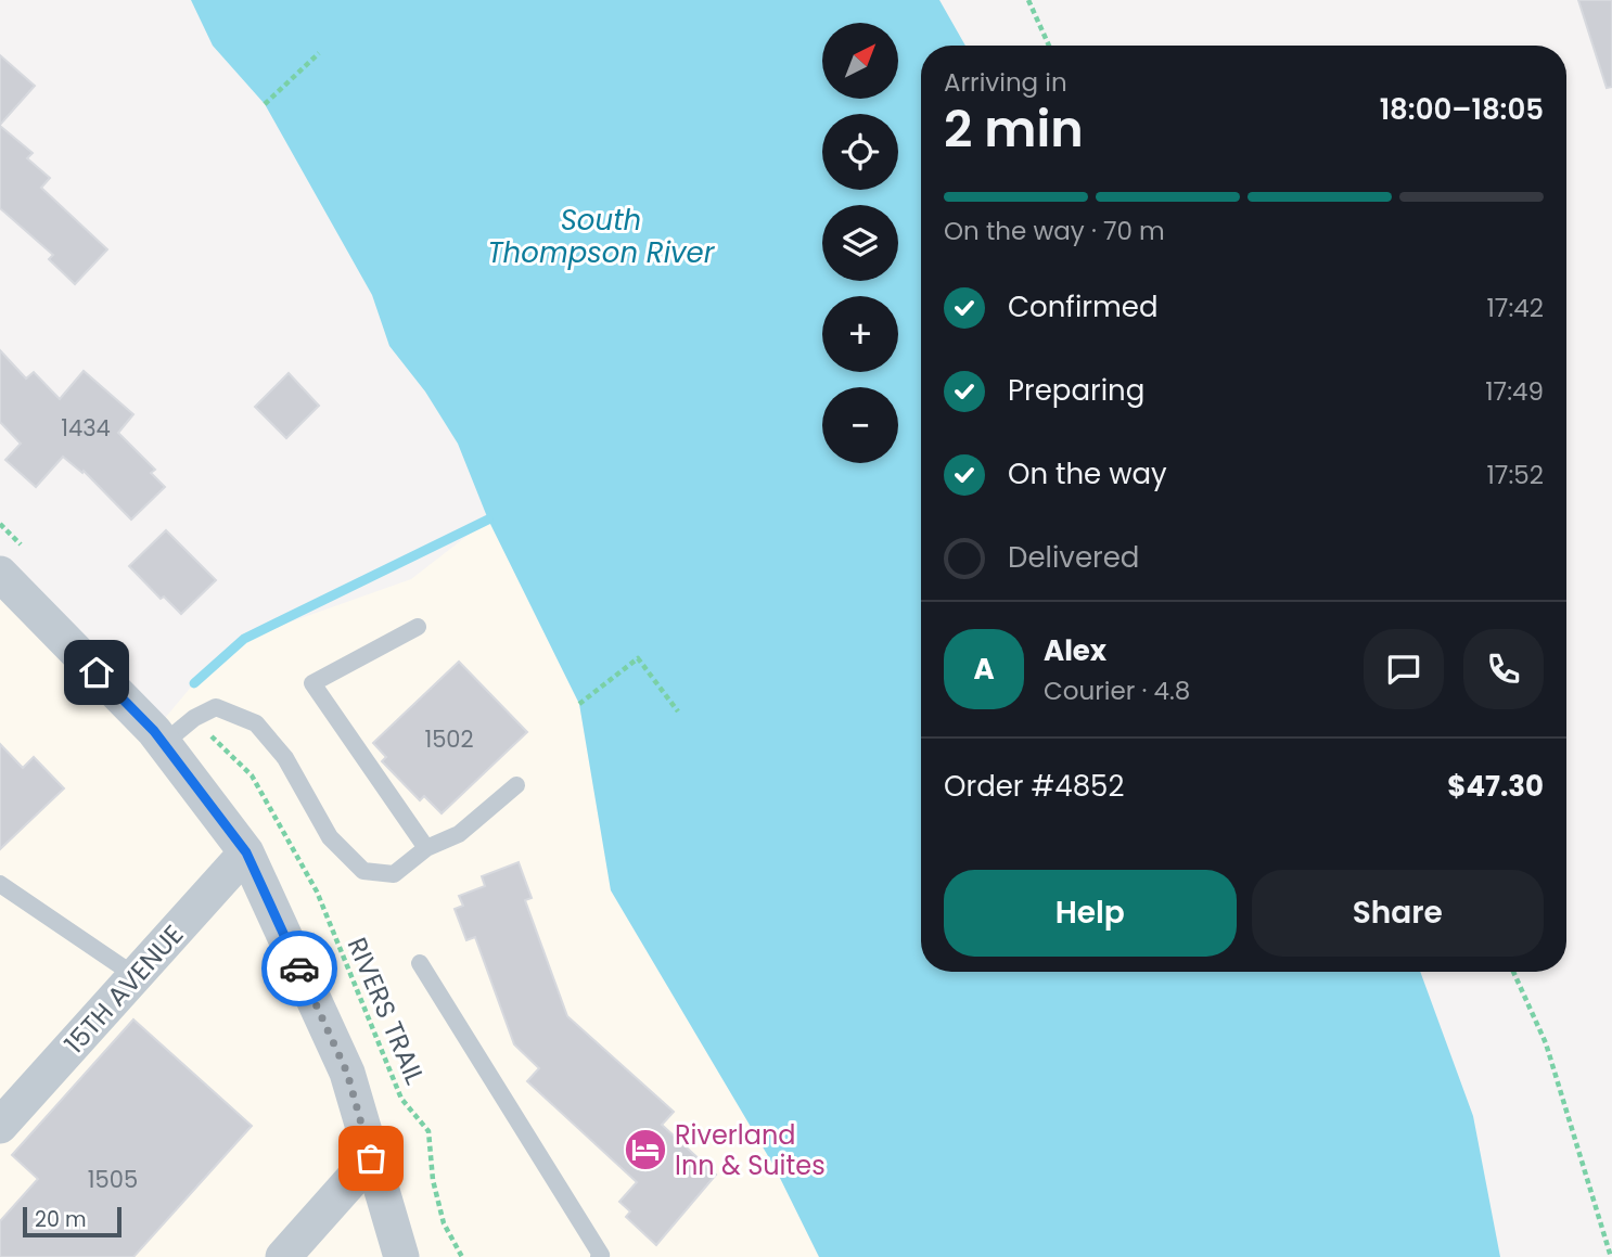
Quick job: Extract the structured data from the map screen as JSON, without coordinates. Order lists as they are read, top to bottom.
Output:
{
  "streets": {
    "street": ["15TH AVENUE"],
    "path": ["RIVERS TRAIL"]
  },
  "water": ["South Thompson River"],
  "places": {
    "hotel": ["Riverland Inn & Suites"]
  },
  "house_numbers": ["1434", "1502", "1505"],
  "scale_bar": "20 m",
  "north": "top right",
  "page": {
    "map_buttons": ["+", "−"],
    "heading": ["2 min", "Arriving in", "18:00–18:05"],
    "panel": [
      "Alex",
      "Courier · 4.8",
      "Order #4852",
      "$47.30"
    ],
    "bar": "On the way · 70 m",
    "list": [
      ["Confirmed", "17:42"],
      ["Preparing", "17:49"],
      ["On the way", "17:52"],
      "Delivered"
    ],
    "round": "A",
    "buttons": ["Help", "Share"],
    "scale": "20 m"
  }
}
